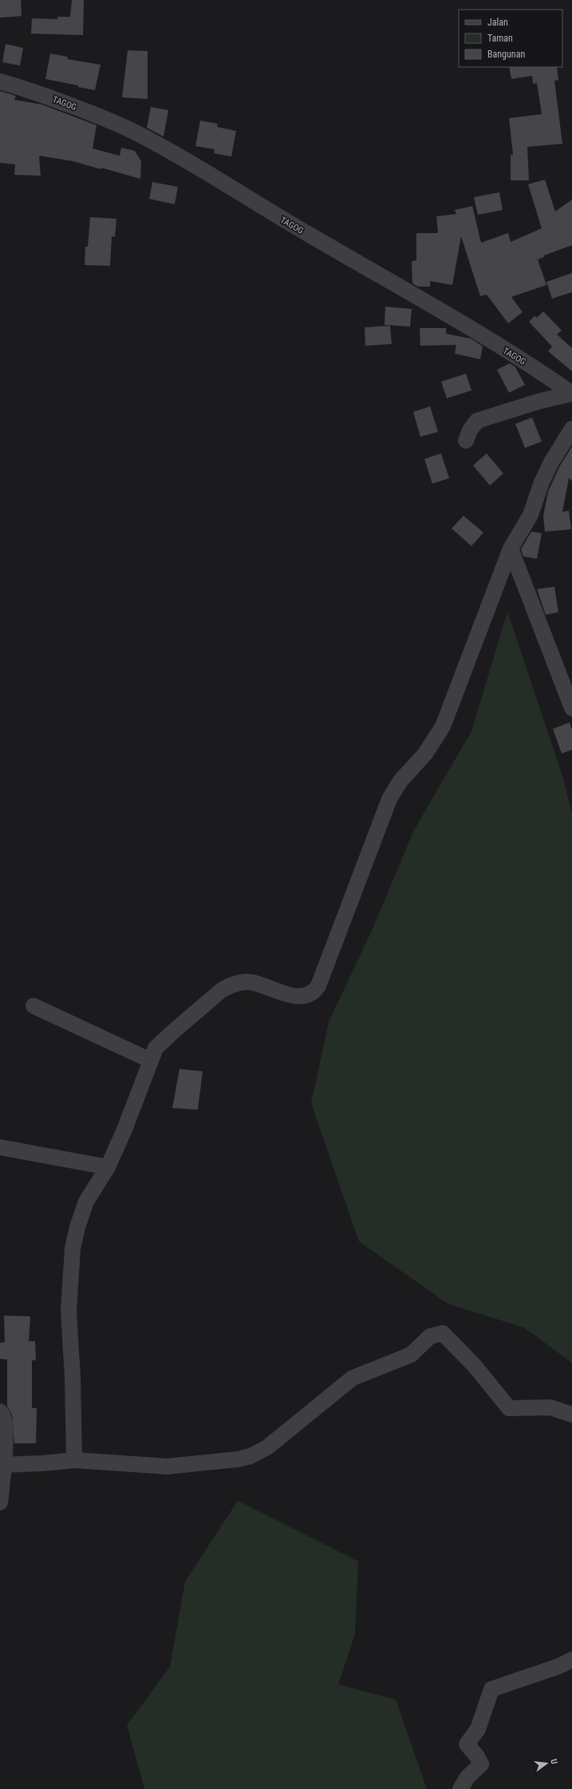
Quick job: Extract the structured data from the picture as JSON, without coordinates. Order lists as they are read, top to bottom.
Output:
{
  "streets": {
    "street": ["TAGOG"]
  },
  "legend": ["Jalan", "Taman", "Bangunan"],
  "north": "right"
}
